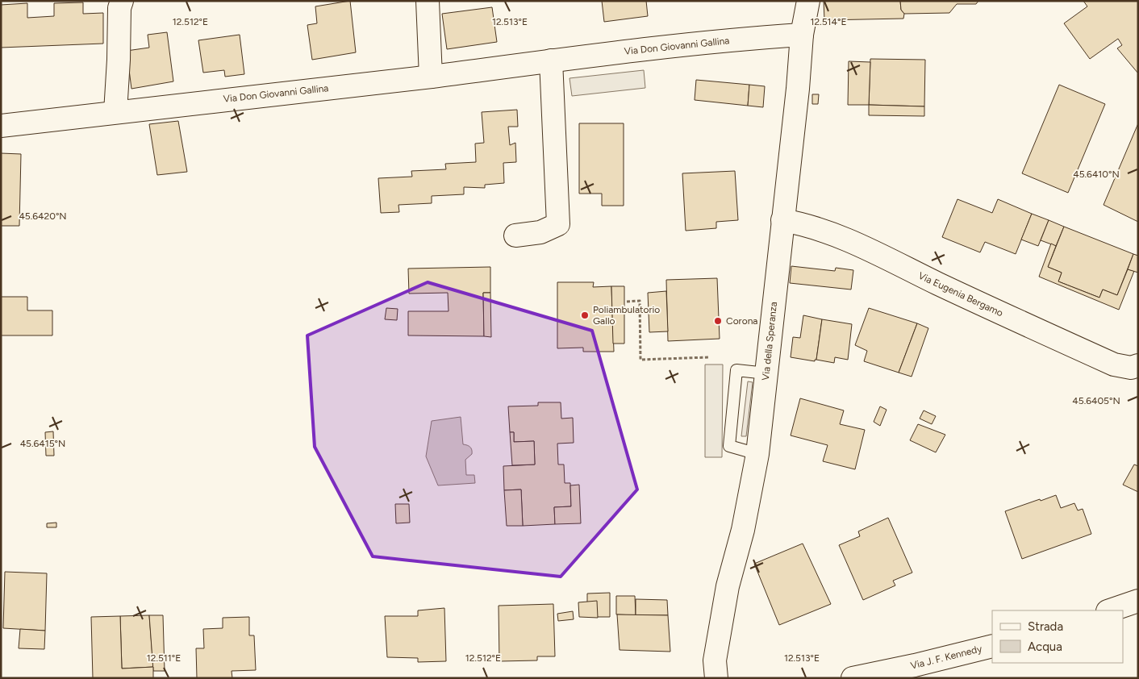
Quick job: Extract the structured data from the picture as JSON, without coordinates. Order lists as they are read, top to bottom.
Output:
{
  "streets": {
    "street": [
      "Via Don Giovanni Gallina",
      "Via Eugenia Bergamo",
      "Via della Speranza",
      "Via J. F. Kennedy"
    ]
  },
  "crossings": [
    ["Via Don Giovanni Gallina", "Via della Speranza"],
    ["Via Eugenia Bergamo", "Via della Speranza"]
  ],
  "places": ["Poliambulatorio Gallo", "Corona"],
  "legend": ["Strada", "Acqua"],
  "coordinates": [
    "12.512°E",
    "12.513°E",
    "12.514°E",
    "45.6410°N",
    "45.6420°N",
    "45.6405°N",
    "45.6415°N",
    "12.511°E"
  ]
}
